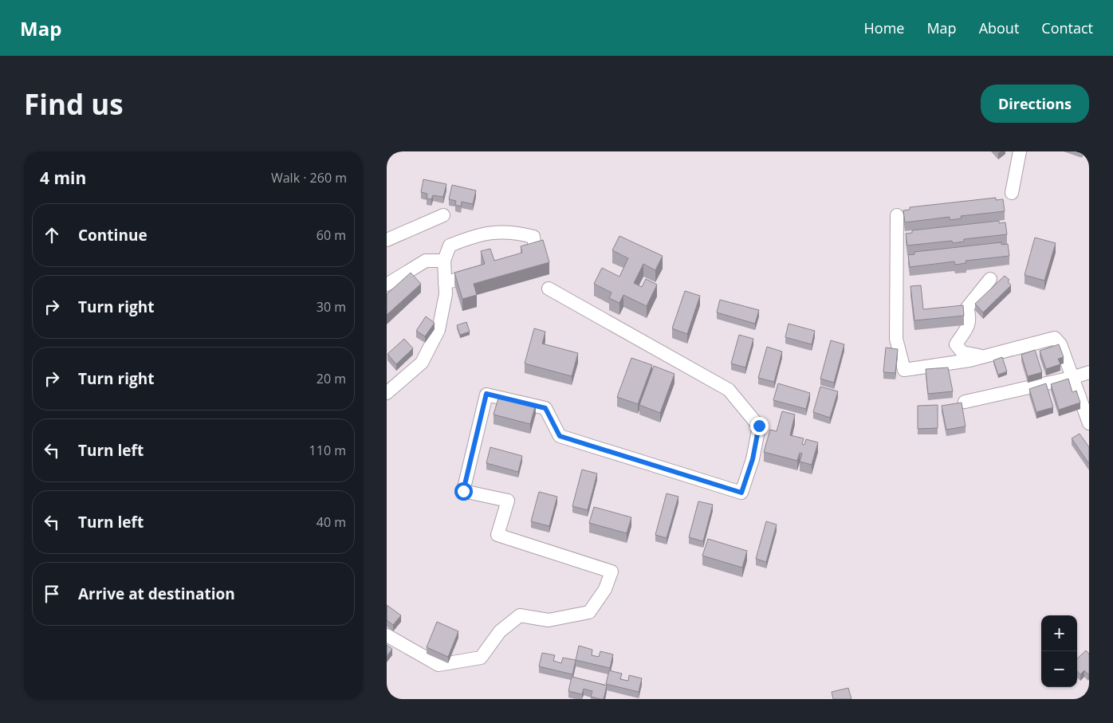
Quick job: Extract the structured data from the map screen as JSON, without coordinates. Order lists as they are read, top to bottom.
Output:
{
  "page": {
    "header": "Map",
    "nav": [
      "Home",
      "Map",
      "About",
      "Contact"
    ],
    "buttons": "Directions",
    "title": "Find us",
    "heading": ["4 min", "Walk · 260 m"],
    "list": [
      ["Continue", "60 m"],
      ["Turn right", "30 m"],
      ["Turn right", "20 m"],
      ["Turn left", "110 m"],
      ["Turn left", "40 m"],
      "Arrive at destination"
    ],
    "map_buttons": ["+", "−"]
  }
}
